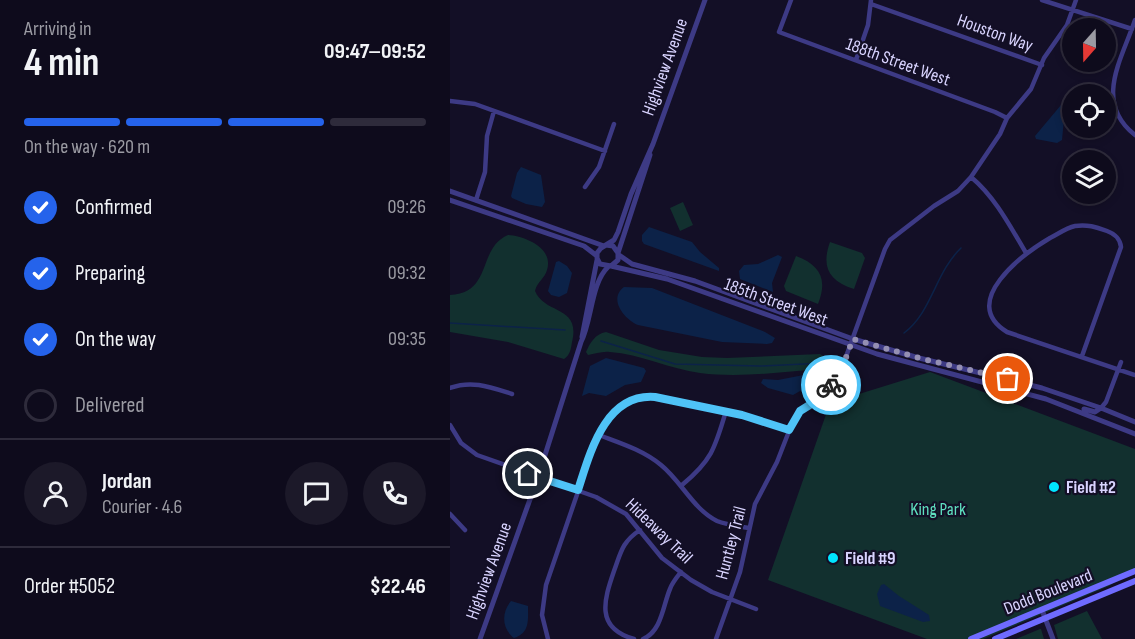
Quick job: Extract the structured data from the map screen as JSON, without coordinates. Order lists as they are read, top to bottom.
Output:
{
  "streets": {
    "main road": ["Dodd Boulevard"],
    "street": [
      "Houston Way",
      "188th Street West",
      "Highview Avenue",
      "185th Street West",
      "Hideaway Trail",
      "Huntley Trail"
    ]
  },
  "crossings": [
    ["188th Street West", "Huntley Trail"],
    ["Highview Avenue", "185th Street West"],
    ["Highview Avenue", "Hideaway Trail"],
    ["185th Street West", "Huntley Trail"],
    ["Hideaway Trail", "Huntley Trail"]
  ],
  "parks": ["King Park"],
  "places": ["Field #2", "Field #9"],
  "north": "bottom",
  "page": {
    "heading": ["4 min", "Arriving in", "09:47–09:52"],
    "panel": [
      "Jordan",
      "Courier · 4.6",
      "Order #5052",
      "$22.46"
    ],
    "bar": "On the way · 620 m",
    "list": [
      ["Confirmed", "09:26"],
      ["Preparing", "09:32"],
      ["On the way", "09:35"],
      "Delivered"
    ]
  }
}
